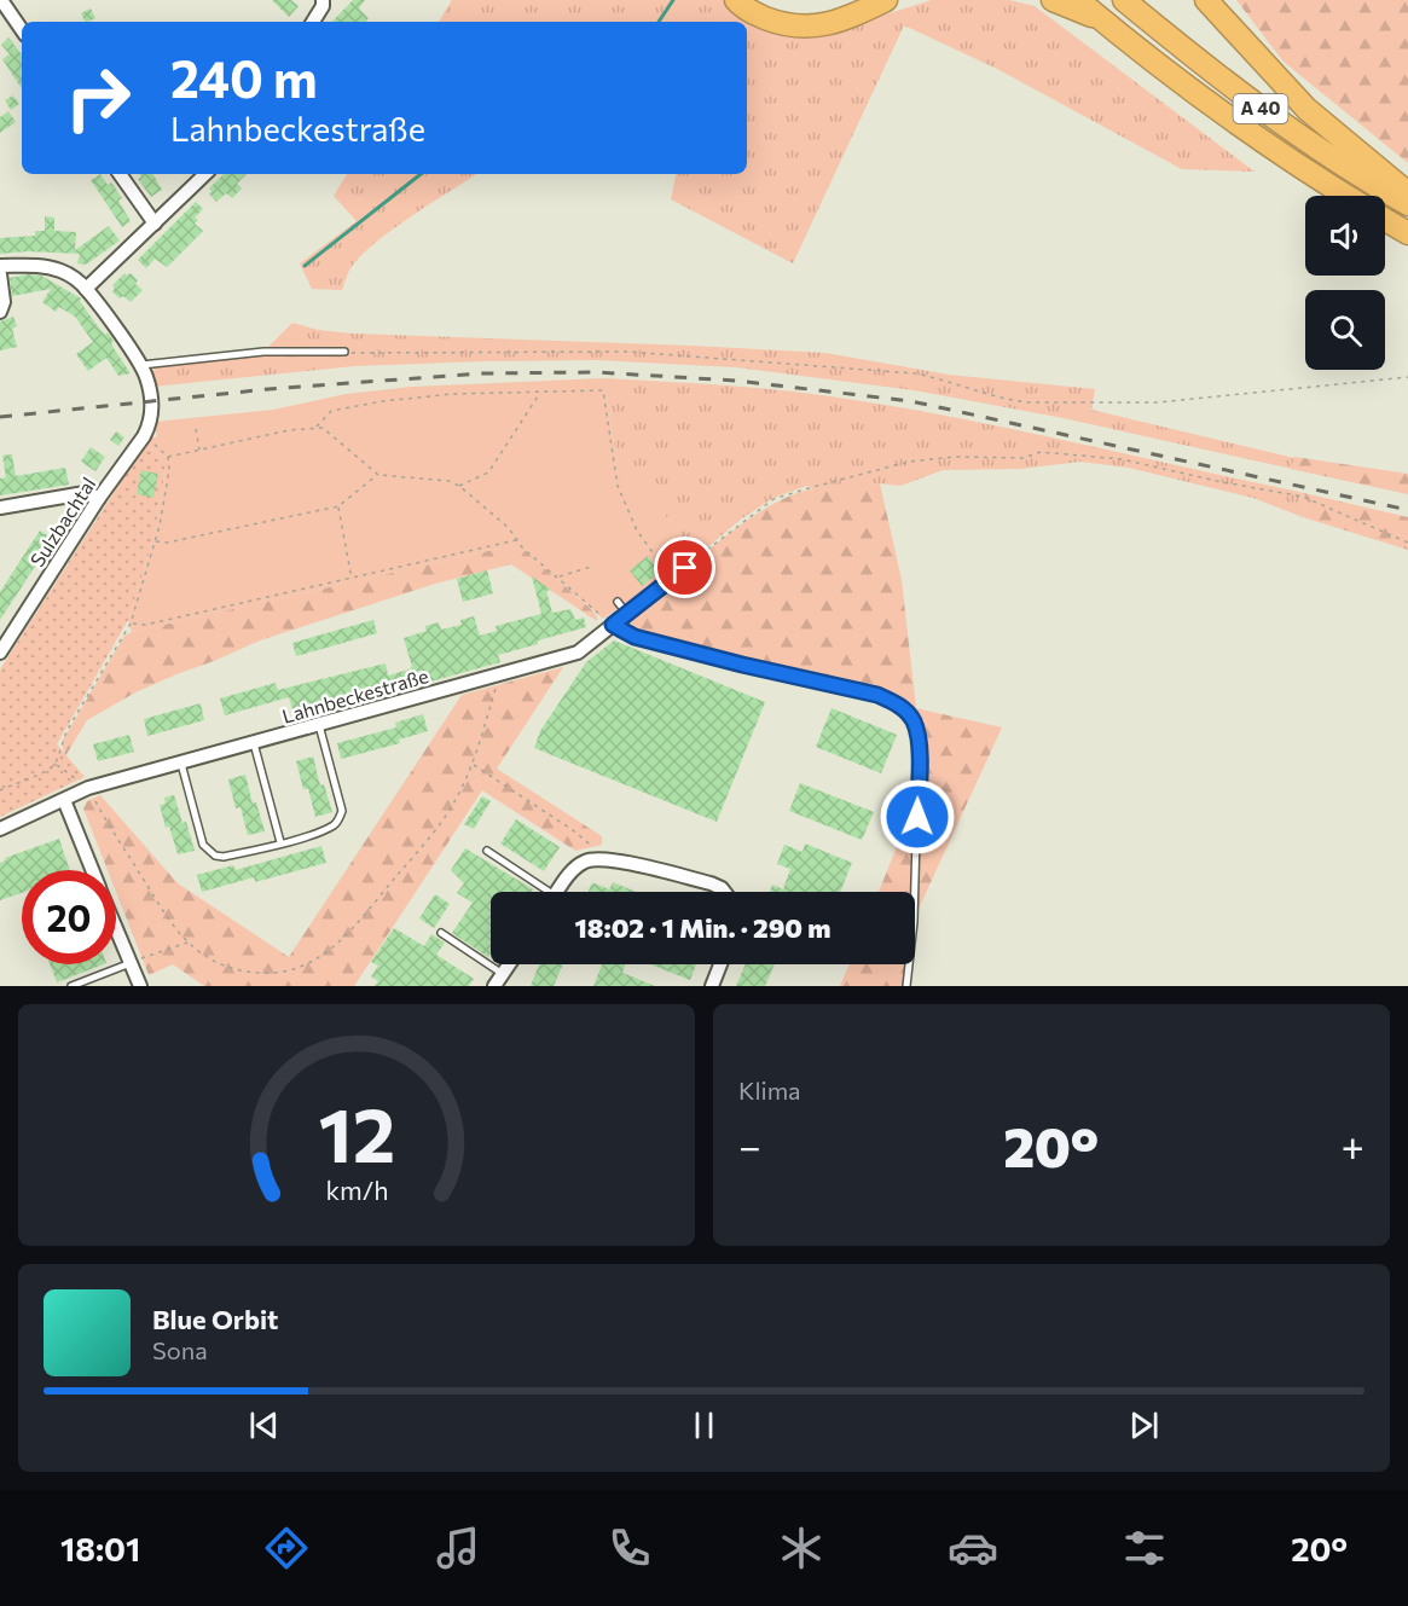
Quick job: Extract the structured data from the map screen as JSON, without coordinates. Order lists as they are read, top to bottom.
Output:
{
  "streets": {
    "highway": ["A 40"],
    "street": ["Sulzbachtal", "Lahnbeckestraße"]
  },
  "page": {
    "turn": ["240 m", "Lahnbeckestraße"],
    "limit": "20",
    "trip": "18:02 · 1 Min. · 290 m",
    "tile": "Klima",
    "heat": ["−", "20°", "+"],
    "song": ["Blue Orbit", "Sona"],
    "tabs": ["18:01", "20°"],
    "gauge": ["12", "km/h"]
  }
}
